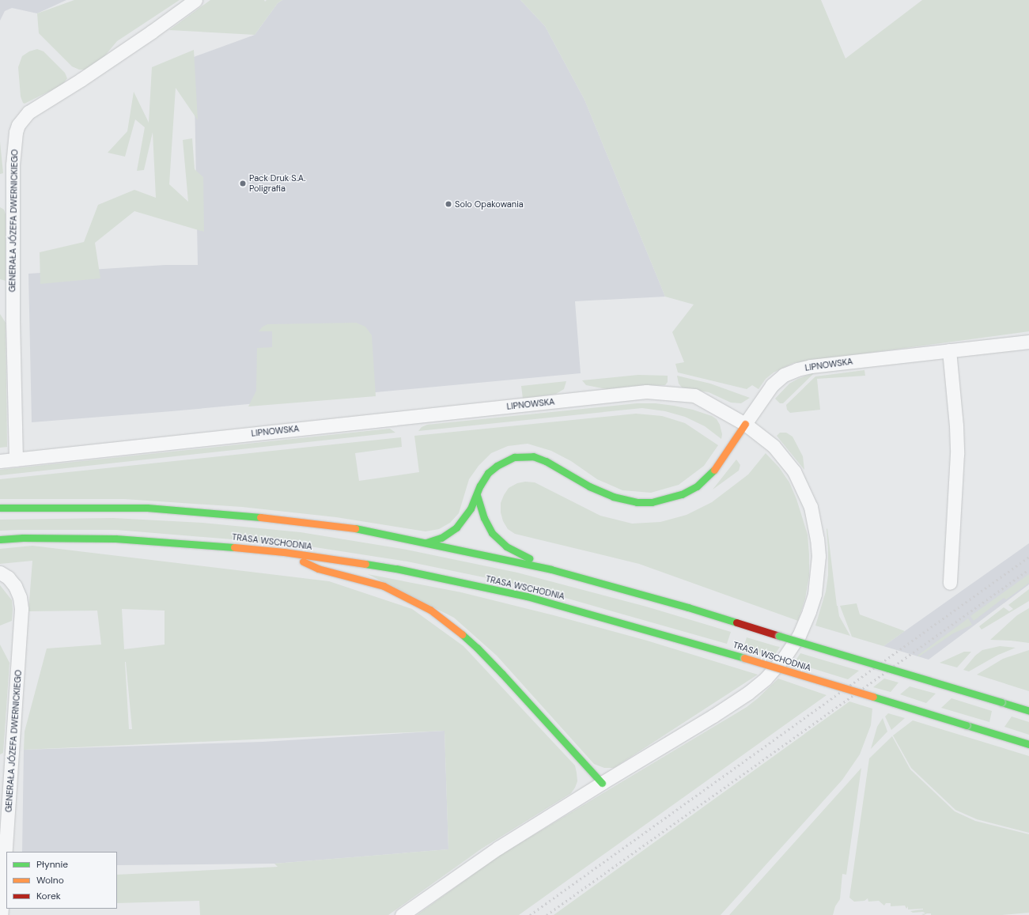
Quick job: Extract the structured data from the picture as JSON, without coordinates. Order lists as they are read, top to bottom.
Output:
{
  "streets": {
    "main road": ["TRASA WSCHODNIA"],
    "street": ["GENERAŁA JÓZEFA DWERNICKIEGO", "LIPNOWSKA"]
  },
  "crossings": [
    ["GENERAŁA JÓZEFA DWERNICKIEGO", "LIPNOWSKA"]
  ],
  "places": ["Pack Druk S.A. Poligrafia", "Solo Opakowania"],
  "legend": ["Płynnie", "Wolno", "Korek"]
}
